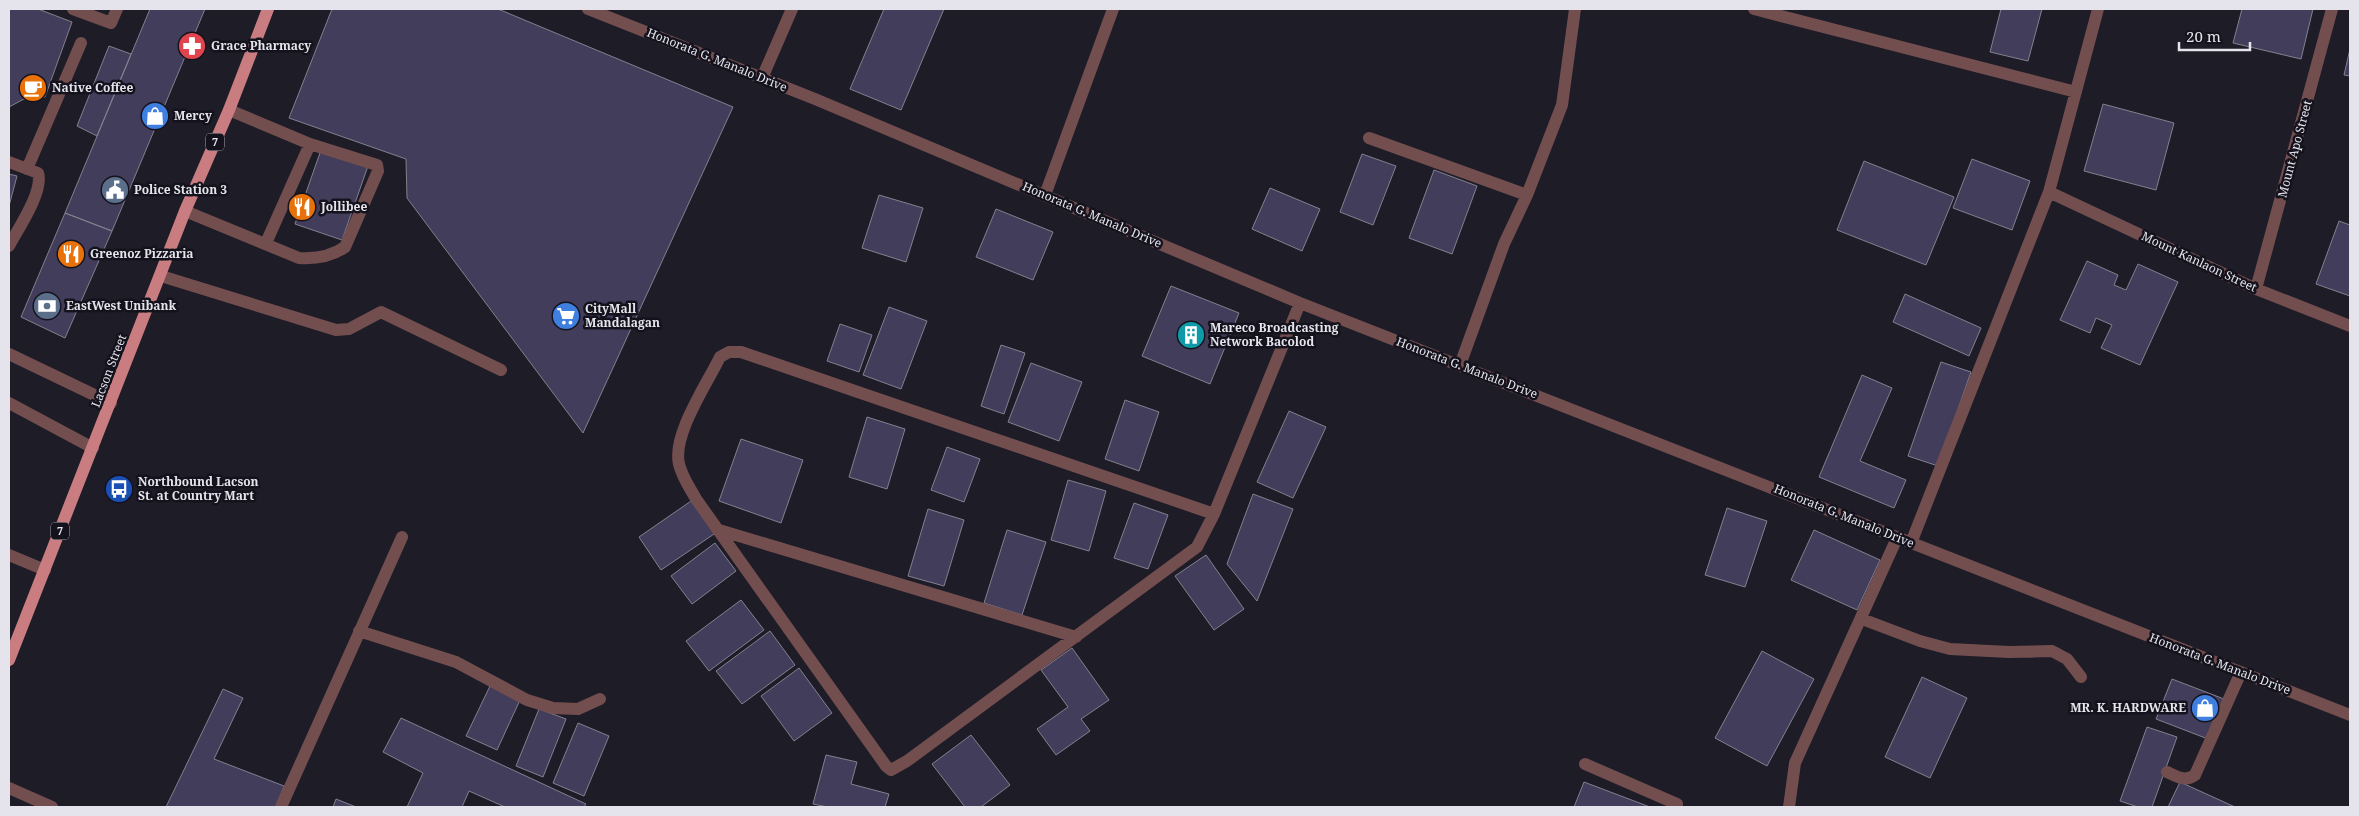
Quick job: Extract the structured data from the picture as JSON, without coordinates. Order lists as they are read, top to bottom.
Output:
{
  "streets": {
    "main road": ["7", "Lacson Street"],
    "street": ["Honorata G. Manalo Drive", "Mount Apo Street", "Mount Kanlaon Street"]
  },
  "crossings": [
    ["Mount Apo Street", "Mount Kanlaon Street"]
  ],
  "places": {
    "pharmacy": ["Grace Pharmacy"],
    "cafe": ["Native Coffee"],
    "shop": ["Mercy", "MR. K. HARDWARE"],
    "public building": ["Police Station 3"],
    "restaurant": ["Jollibee", "Greenoz Pizzaria"],
    "bank": ["EastWest Unibank"],
    "supermarket": ["CityMall Mandalagan"],
    "building": ["Mareco Broadcasting Network Bacolod"],
    "bus stop": ["Northbound Lacson St. at Country Mart"]
  },
  "scale_bar": "20 m"
}
